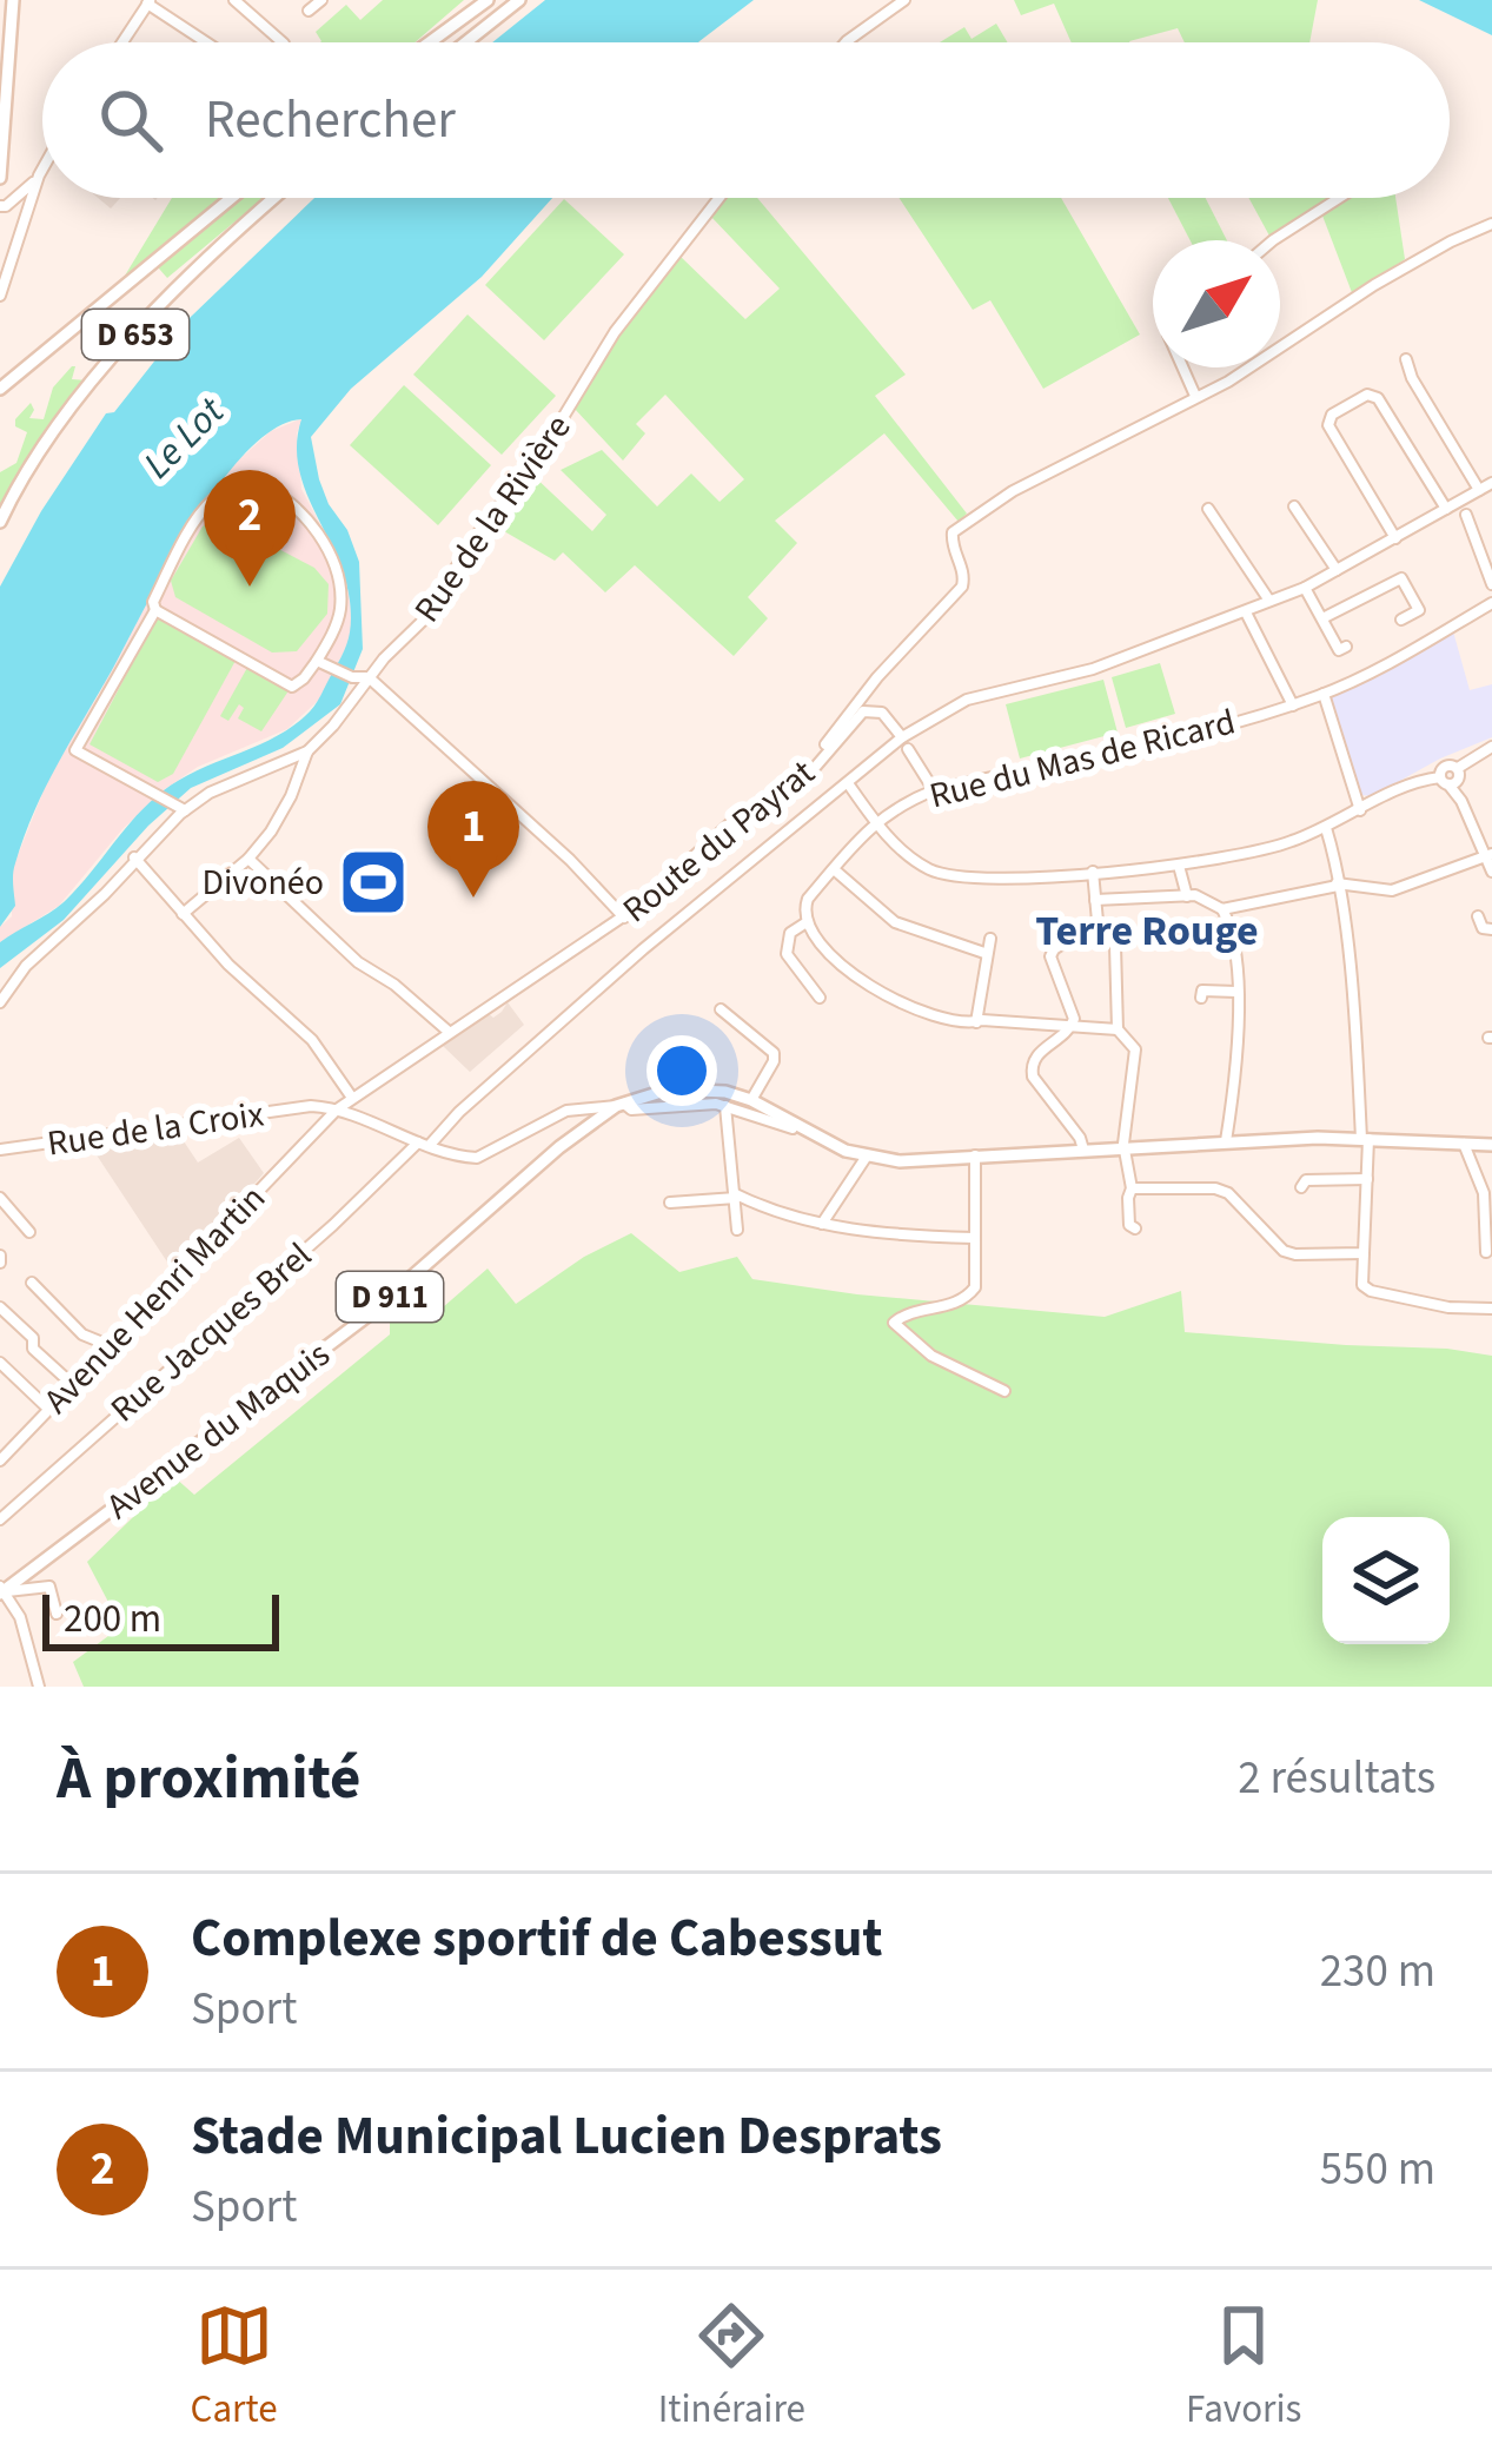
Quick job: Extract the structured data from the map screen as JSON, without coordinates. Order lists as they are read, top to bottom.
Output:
{
  "streets": {
    "main road": ["D 653", "D 911", "Avenue du Maquis"],
    "street": [
      "Rue de la Rivière",
      "Rue du Mas de Ricard",
      "Route du Payrat",
      "Rue de la Croix",
      "Avenue Henri Martin",
      "Rue Jacques Brel"
    ]
  },
  "crossings": [
    ["Rue du Mas de Ricard", "Route du Payrat"],
    ["Route du Payrat", "Rue de la Croix"],
    ["Route du Payrat", "Avenue Henri Martin"],
    ["Route du Payrat", "Rue Jacques Brel"],
    ["Rue de la Croix", "Avenue Henri Martin"],
    ["Rue de la Croix", "Rue Jacques Brel"],
    ["D 911", "Avenue du Maquis"]
  ],
  "districts": ["Terre Rouge"],
  "water": ["Le Lot"],
  "places": {
    "sports": ["Divonéo"]
  },
  "scale_bar": "200 m",
  "north": "top right",
  "page": {
    "search": "Rechercher",
    "pins": ["2", "1"],
    "scale": "200 m",
    "heading": ["À proximité", "2 résultats"],
    "list": [
      {
        "mark": "1",
        "name": "Complexe sportif de Cabessut",
        "note": "Sport",
        "value": "230 m"
      },
      {
        "mark": "2",
        "name": "Stade Municipal Lucien Desprats",
        "note": "Sport",
        "value": "550 m"
      }
    ],
    "nav": ["Carte", "Itinéraire", "Favoris"]
  }
}
